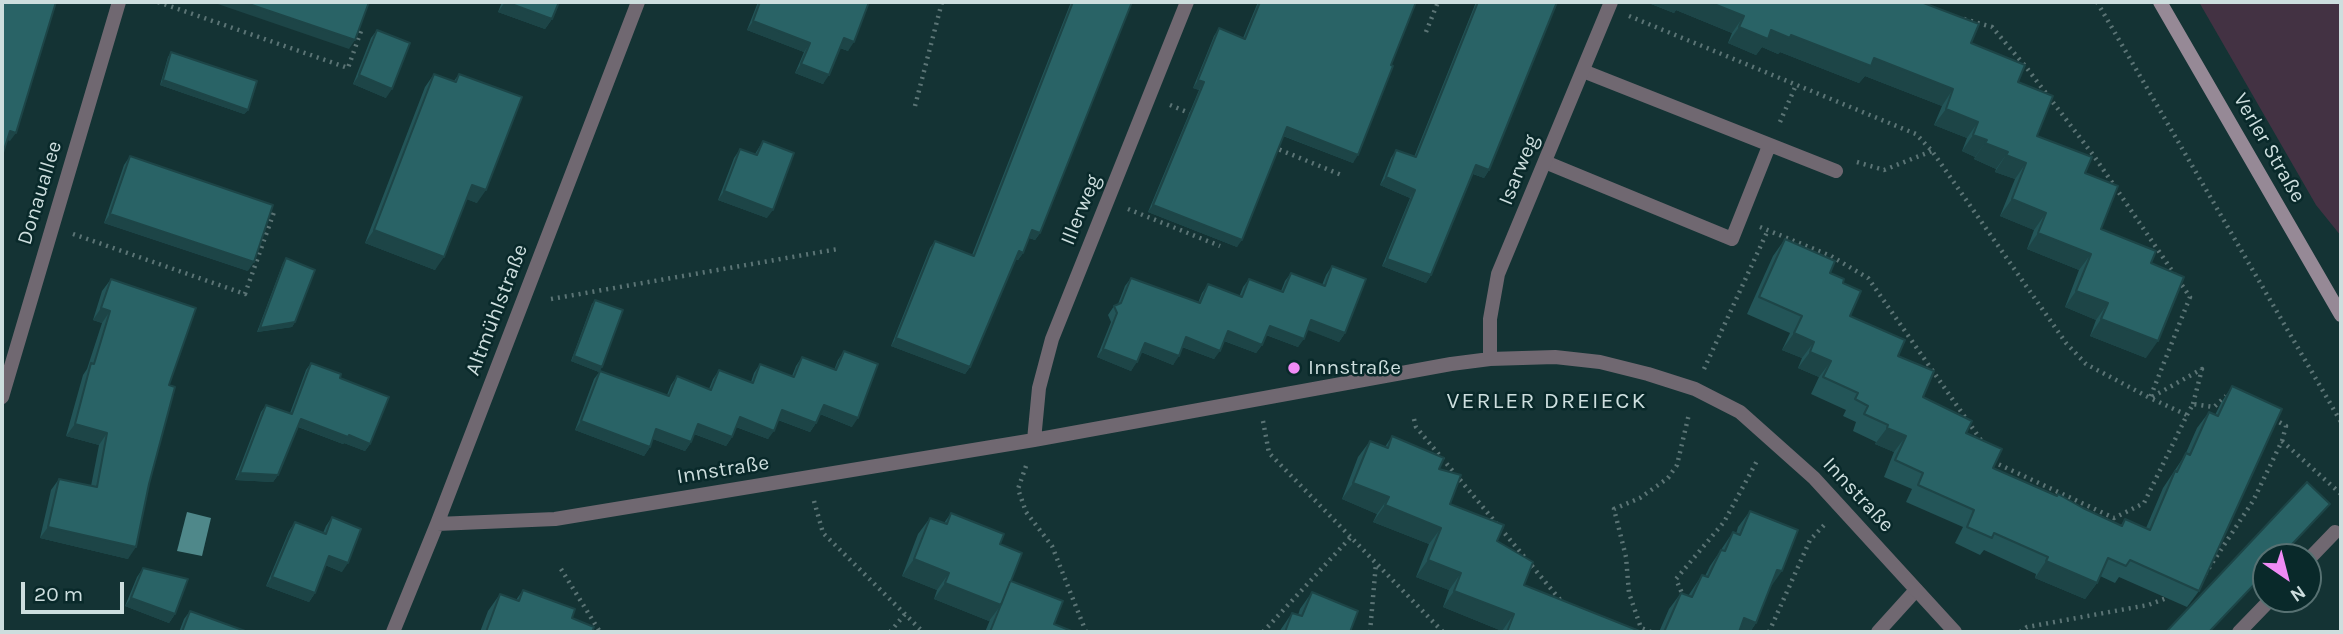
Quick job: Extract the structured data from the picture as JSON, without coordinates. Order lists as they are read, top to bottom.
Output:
{
  "streets": {
    "main road": ["Verler Straße"],
    "street": [
      "Isarweg",
      "Donauallee",
      "Illerweg",
      "Altmühlstraße",
      "Innstraße"
    ]
  },
  "crossings": [
    ["Isarweg", "Innstraße"],
    ["Illerweg", "Innstraße"],
    ["Altmühlstraße", "Innstraße"]
  ],
  "districts": ["VERLER DREIECK"],
  "places": ["Innstraße"],
  "scale_bar": "20 m",
  "north": "bottom right"
}
